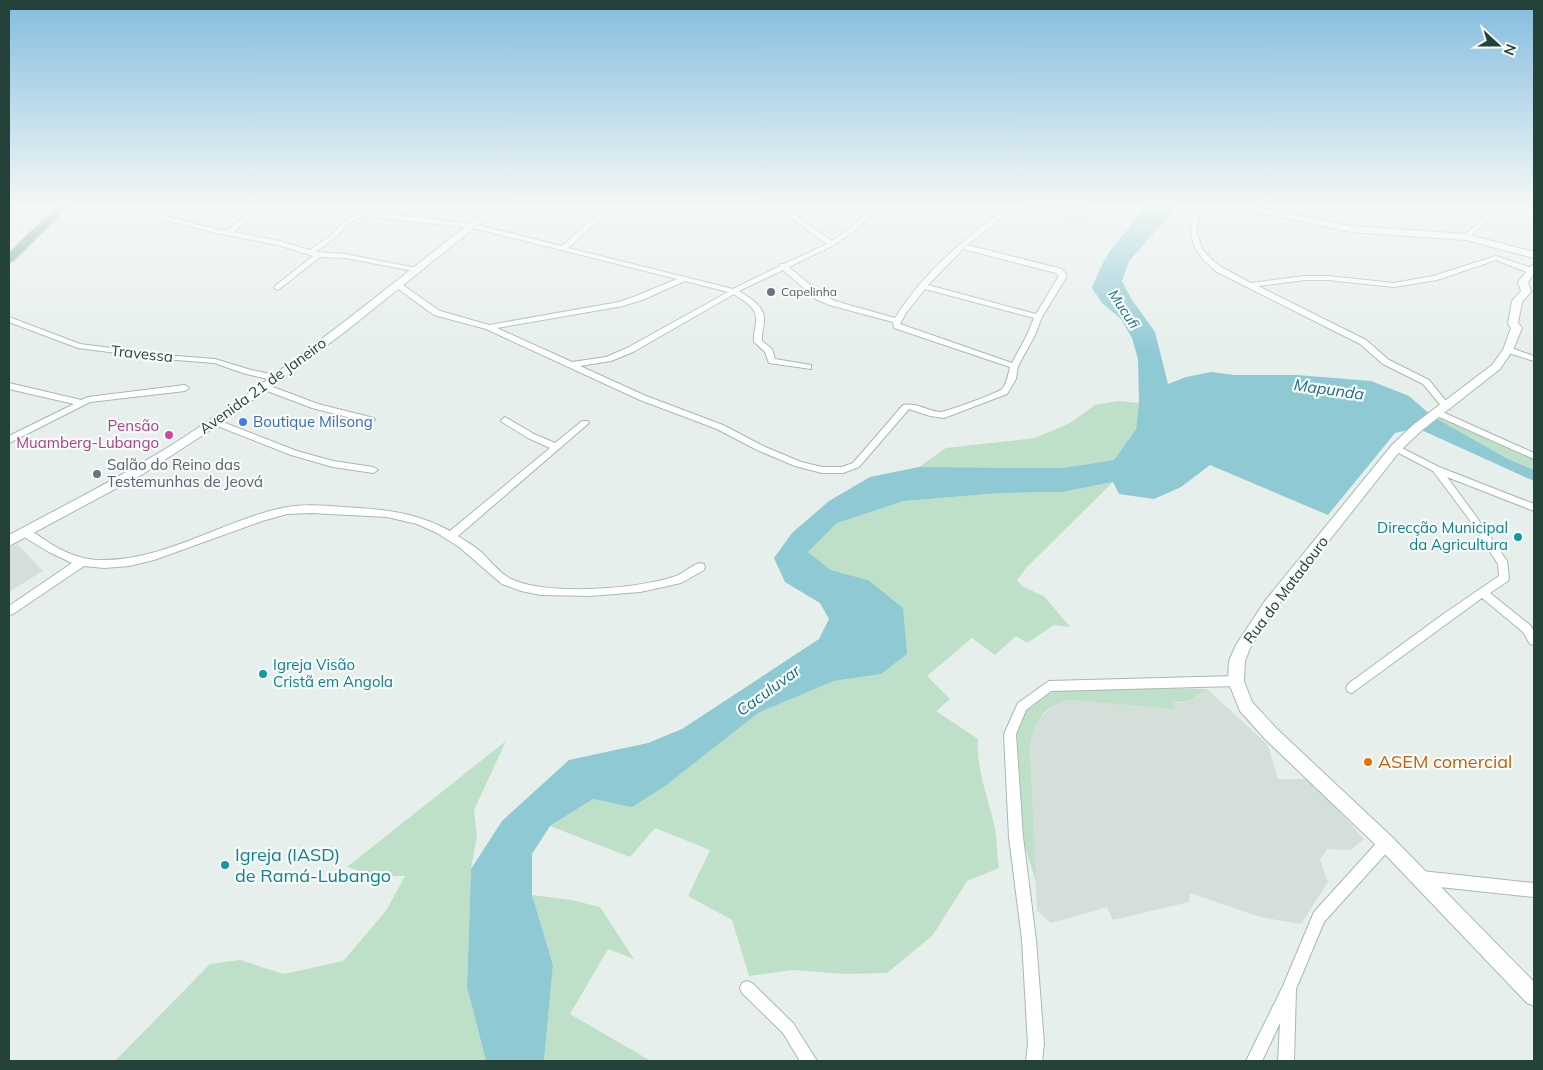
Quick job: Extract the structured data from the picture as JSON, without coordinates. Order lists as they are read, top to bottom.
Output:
{
  "streets": {
    "main road": ["Avenida 21 de Janeiro"],
    "street": ["Travessa", "Rua do Matadouro"]
  },
  "crossings": [
    ["Travessa", "Avenida 21 de Janeiro"]
  ],
  "water": ["Mucufi", "Mapunda", "Caculuvar"],
  "places": [
    "Capelinha",
    "Boutique Milsong",
    "Pensão Muamberg-Lubango",
    "Salão do Reino das Testemunhas de Jeová",
    "Direcção Municipal da Agricultura",
    "Igreja Visão Cristã em Angola",
    "ASEM comercial",
    "Igreja (IASD) de Ramá-Lubango"
  ],
  "north": "right"
}
